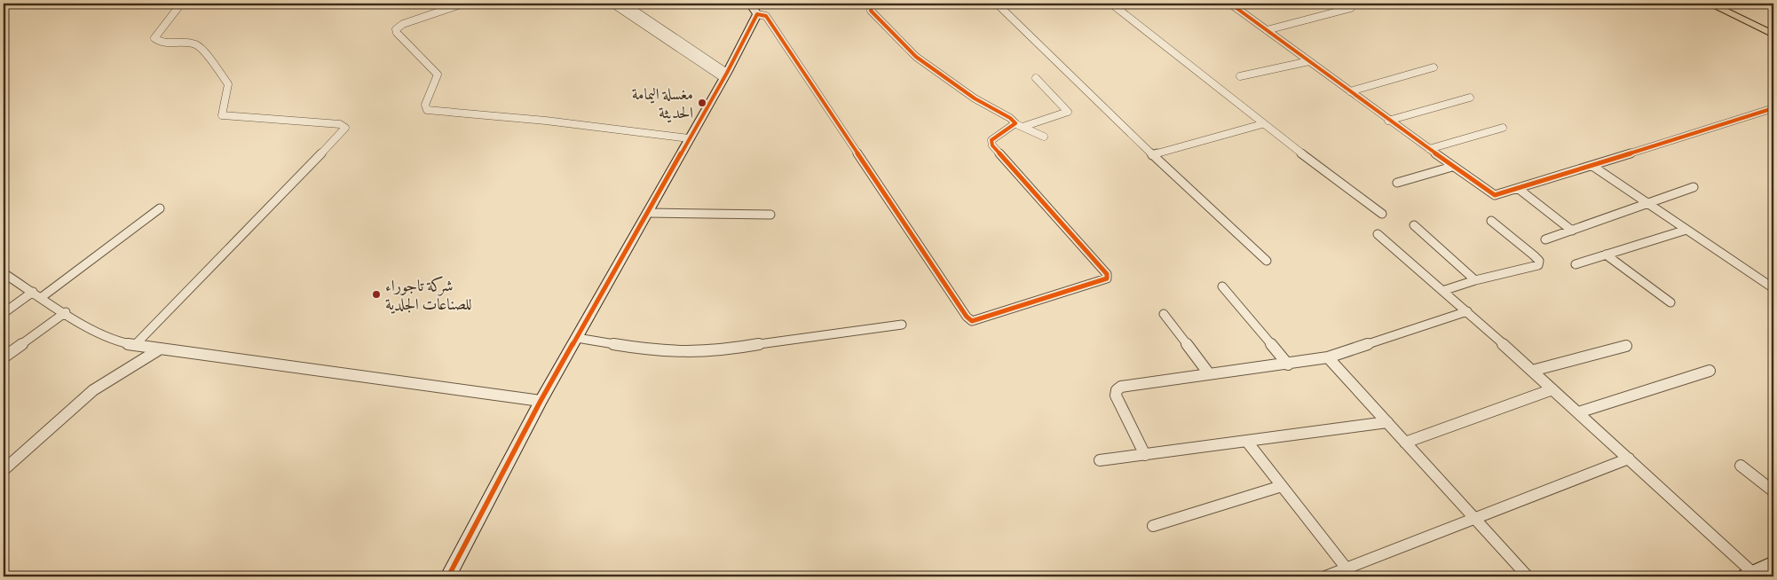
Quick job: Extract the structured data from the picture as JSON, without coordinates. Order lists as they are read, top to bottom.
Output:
{
  "places": ["مغسلة اليمامة الحديثة", "شركة تاجوراء للصناعات الجلدية"]
}
